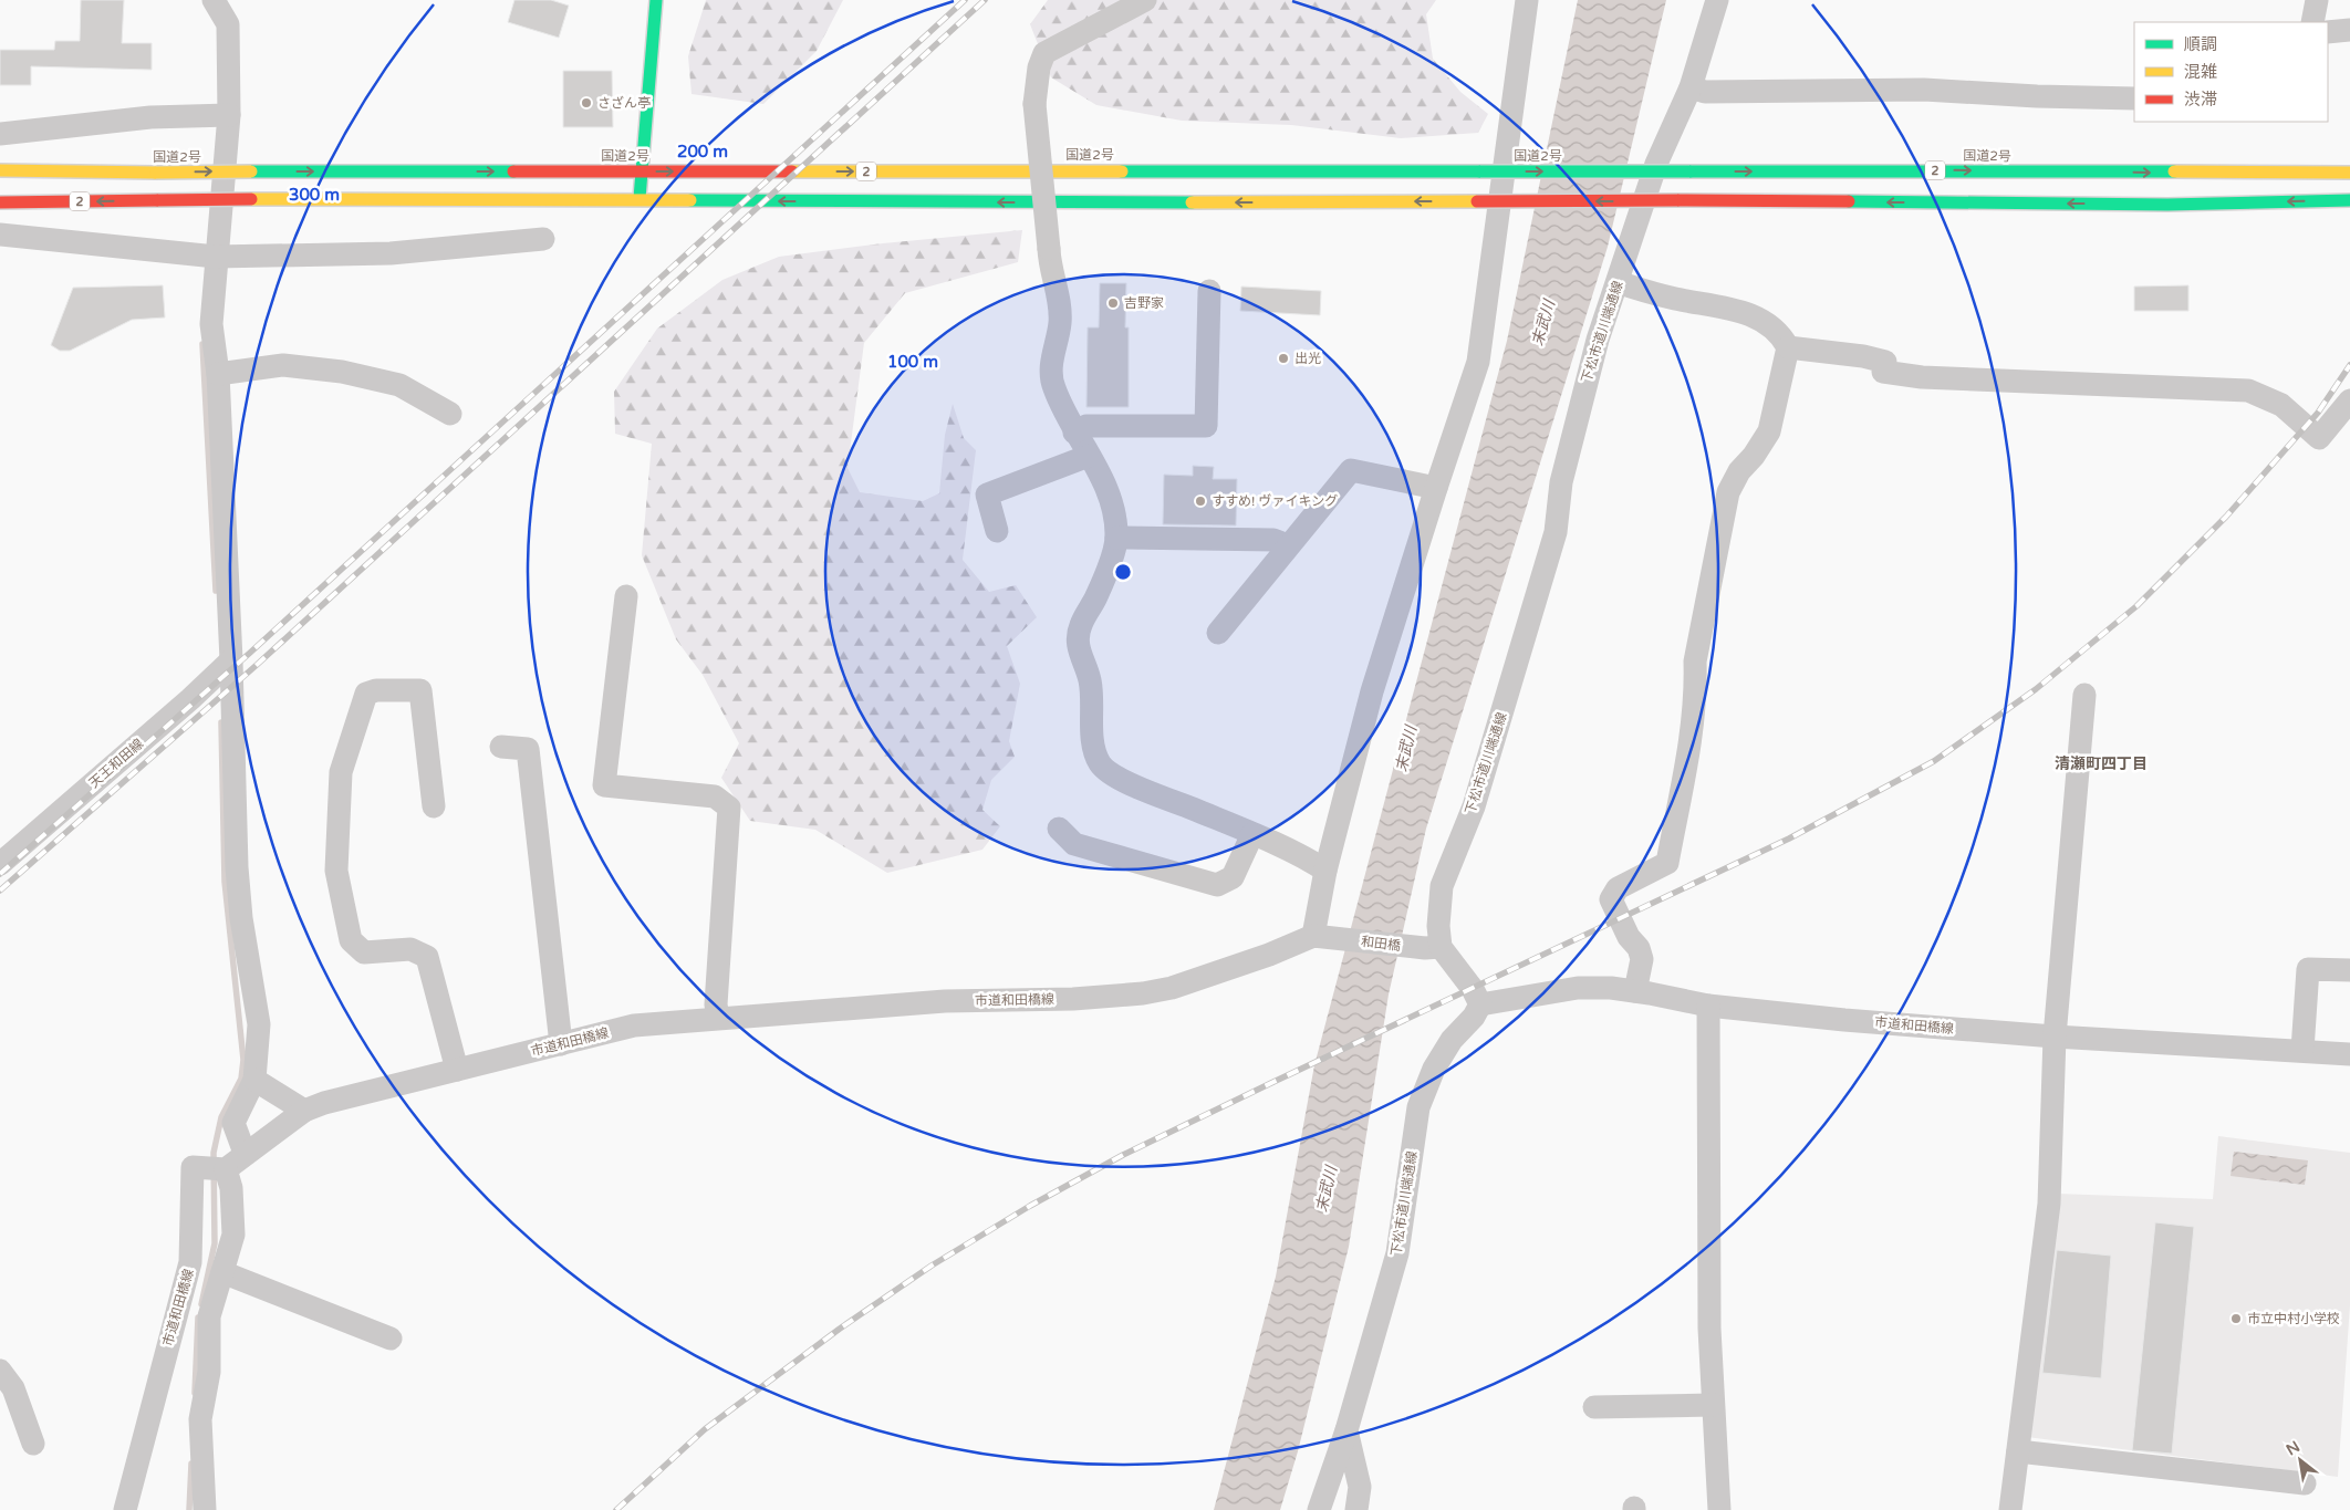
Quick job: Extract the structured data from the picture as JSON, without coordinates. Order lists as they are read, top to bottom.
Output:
{
  "streets": {
    "main road": ["国道2号", "2"],
    "street": [
      "下松市道川端通線",
      "天王和田線",
      "和田橋",
      "市道和田橋線"
    ]
  },
  "crossings": [
    ["下松市道川端通線", "和田橋"],
    ["下松市道川端通線", "市道和田橋線"],
    ["和田橋", "市道和田橋線"]
  ],
  "districts": ["清瀬町四丁目"],
  "water": ["末武川"],
  "places": [
    "さざん亭",
    "吉野家",
    "出光",
    "すすめ! ヴァイキング",
    "市立中村小学校"
  ],
  "legend": ["順調", "混雑", "渋滞"],
  "north": "top left",
  "rings": ["200 m", "300 m", "100 m"]
}
